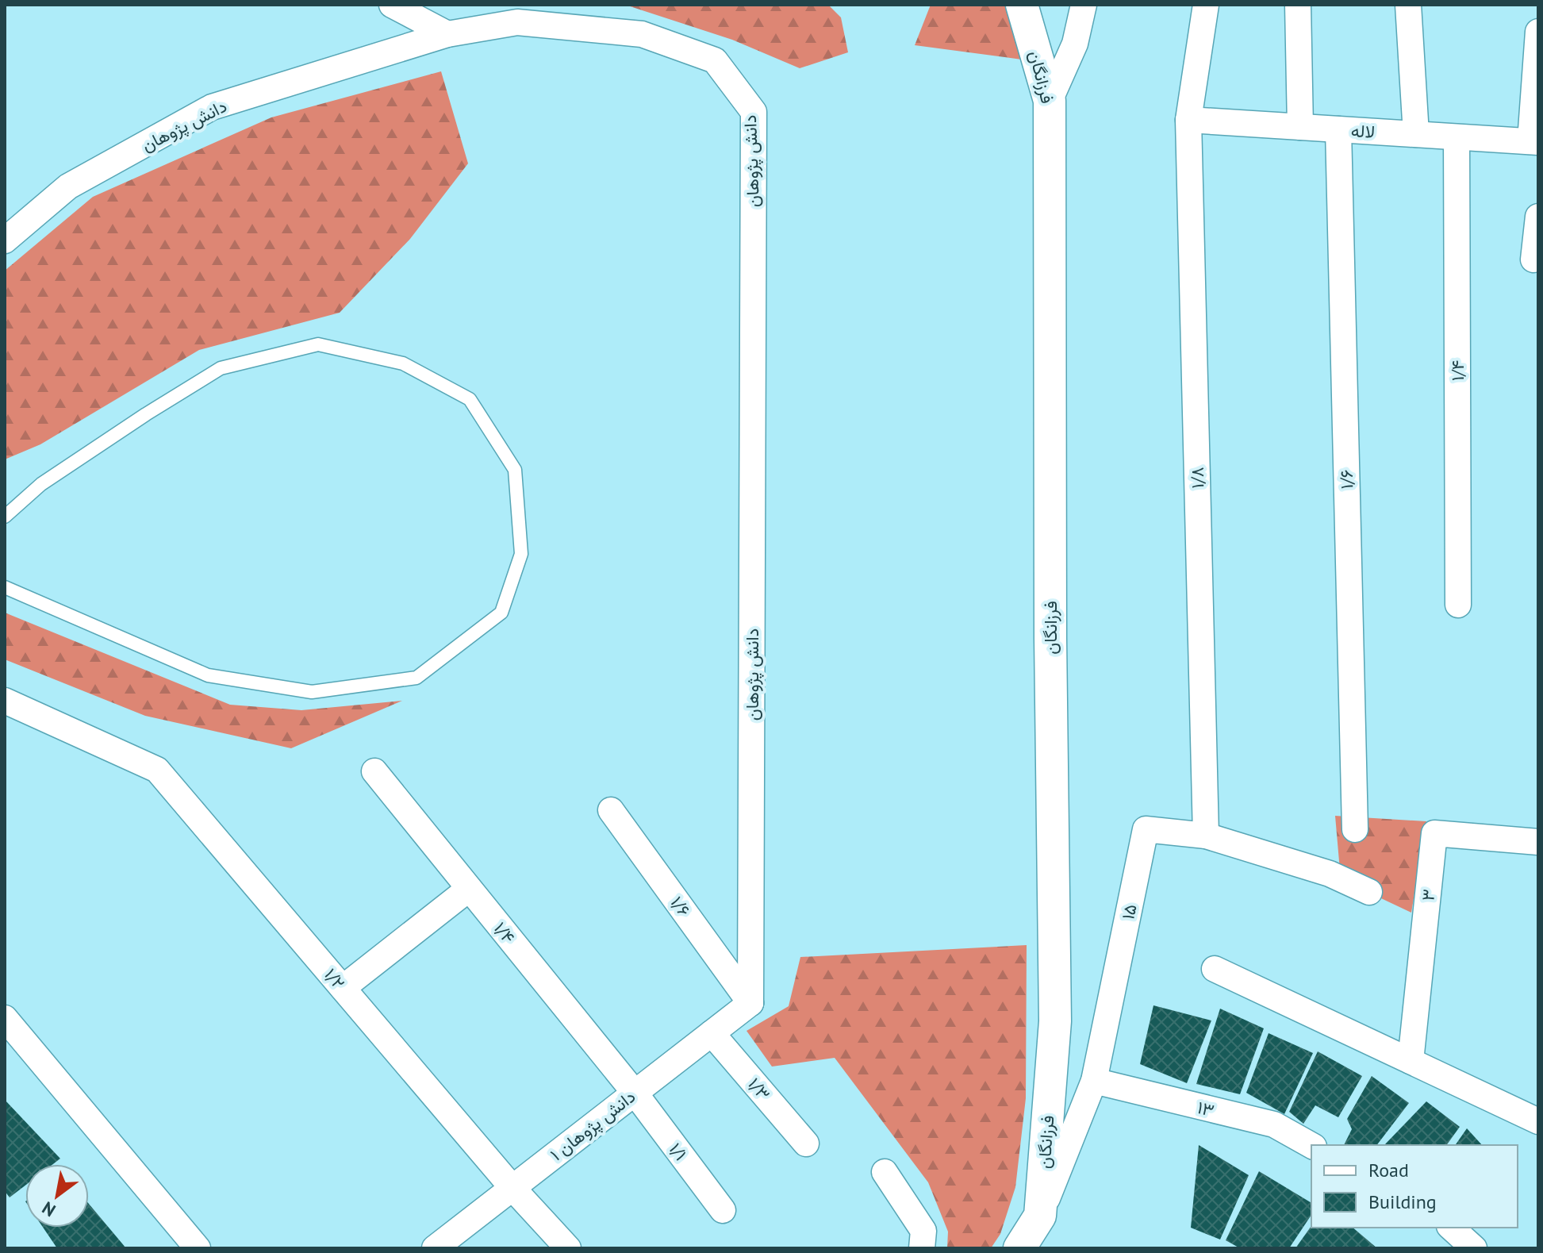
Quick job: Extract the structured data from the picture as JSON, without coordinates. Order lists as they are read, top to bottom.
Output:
{
  "streets": {
    "street": [
      "فرزانگان",
      "دانش پژوهان",
      "لاله",
      "۱/۴",
      "۱/۸",
      "۱/۶",
      "۳",
      "۱۵",
      "۱/۲",
      "۱/۳",
      "۱۳",
      "دانش پژوهان ۱",
      "۱/۱"
    ]
  },
  "crossings": [
    ["فرزانگان", "۱۵"],
    ["دانش پژوهان", "۱/۶"],
    ["دانش پژوهان", "دانش پژوهان ۱"],
    ["لاله", "۱/۴"],
    ["لاله", "۱/۸"],
    ["لاله", "۱/۶"],
    ["۱/۴", "دانش پژوهان ۱"],
    ["۱/۴", "۱/۱"],
    ["۱/۸", "۱۵"],
    ["۱/۶", "دانش پژوهان ۱"],
    ["۱۵", "۱۳"],
    ["۱/۲", "دانش پژوهان ۱"],
    ["۱/۳", "دانش پژوهان ۱"],
    ["دانش پژوهان ۱", "۱/۱"]
  ],
  "legend": ["Road", "Building"],
  "north": "bottom left"
}
